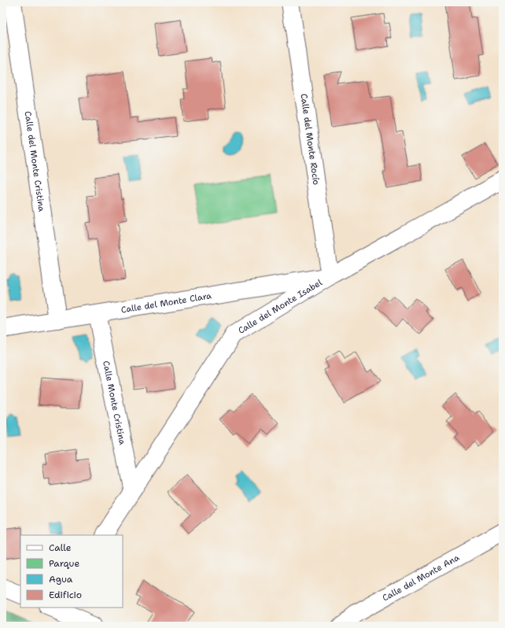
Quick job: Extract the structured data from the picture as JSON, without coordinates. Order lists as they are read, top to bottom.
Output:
{
  "streets": {
    "street": [
      "Calle del Monte Rocío",
      "Calle del Monte Cristina",
      "Calle del Monte Clara",
      "Calle del Monte Isabel",
      "Calle Monte Cristina",
      "Calle del Monte Ana"
    ]
  },
  "crossings": [
    ["Calle del Monte Rocío", "Calle del Monte Clara"],
    ["Calle del Monte Rocío", "Calle del Monte Isabel"],
    ["Calle del Monte Cristina", "Calle del Monte Clara"],
    ["Calle del Monte Clara", "Calle del Monte Isabel"],
    ["Calle del Monte Clara", "Calle Monte Cristina"],
    ["Calle del Monte Isabel", "Calle Monte Cristina"]
  ],
  "legend": [
    "Calle",
    "Parque",
    "Agua",
    "Edificio"
  ]
}
